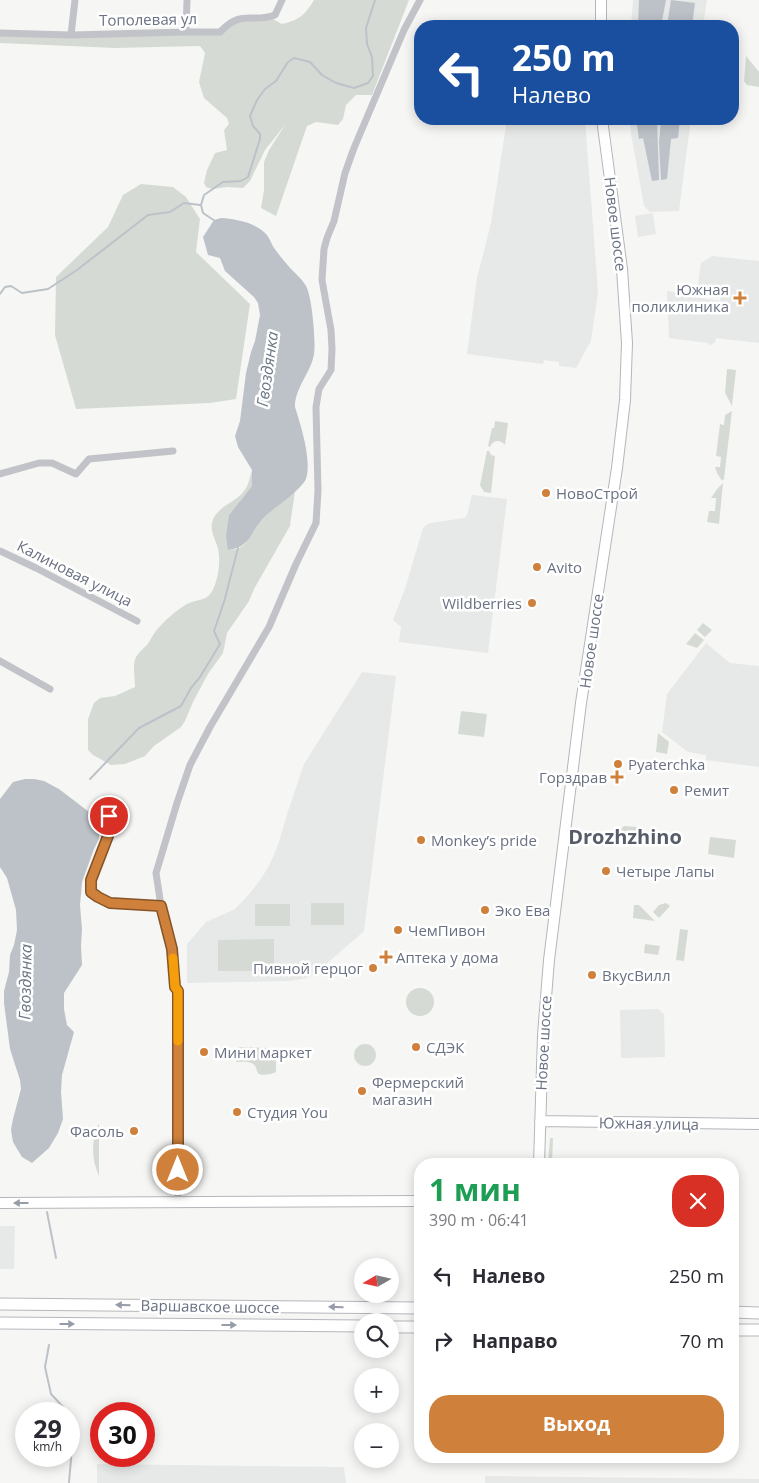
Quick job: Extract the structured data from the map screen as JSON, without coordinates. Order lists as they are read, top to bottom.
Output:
{
  "streets": {
    "main road": ["Варшавское шоссе"],
    "street": [
      "Тополевая ул",
      "Новое шоссе",
      "Калиновая улица",
      "Южная улица"
    ]
  },
  "crossings": [
    ["Новое шоссе", "Южная улица"]
  ],
  "districts": ["Drozhzhino"],
  "water": ["Гвоздянка"],
  "places": {
    "health": ["Южная поликлиника", "Горздрав", "Аптека у дома"],
    "other": [
      "НовоСтрой",
      "Avito",
      "Wildberries",
      "Pyaterchka",
      "Ремит",
      "Monkey’s pride",
      "Четыре Лапы",
      "Эко Ева",
      "ЧемПивон",
      "Пивной герцог",
      "ВкусВилл",
      "СДЭК",
      "Мини маркет",
      "Фермерский магазин",
      "Студия You",
      "Фасоль"
    ]
  },
  "north": "left",
  "page": {
    "turn": ["250 m", "Налево"],
    "heading": ["1 мин", "390 m · 06:41"],
    "list": [
      {
        "name": "Налево",
        "value": "250 m"
      },
      {
        "name": "Направо",
        "value": "70 m"
      }
    ],
    "map_buttons": ["+", "−"],
    "buttons": "Выход",
    "speed": "29 km/h",
    "limit": "30"
  }
}
